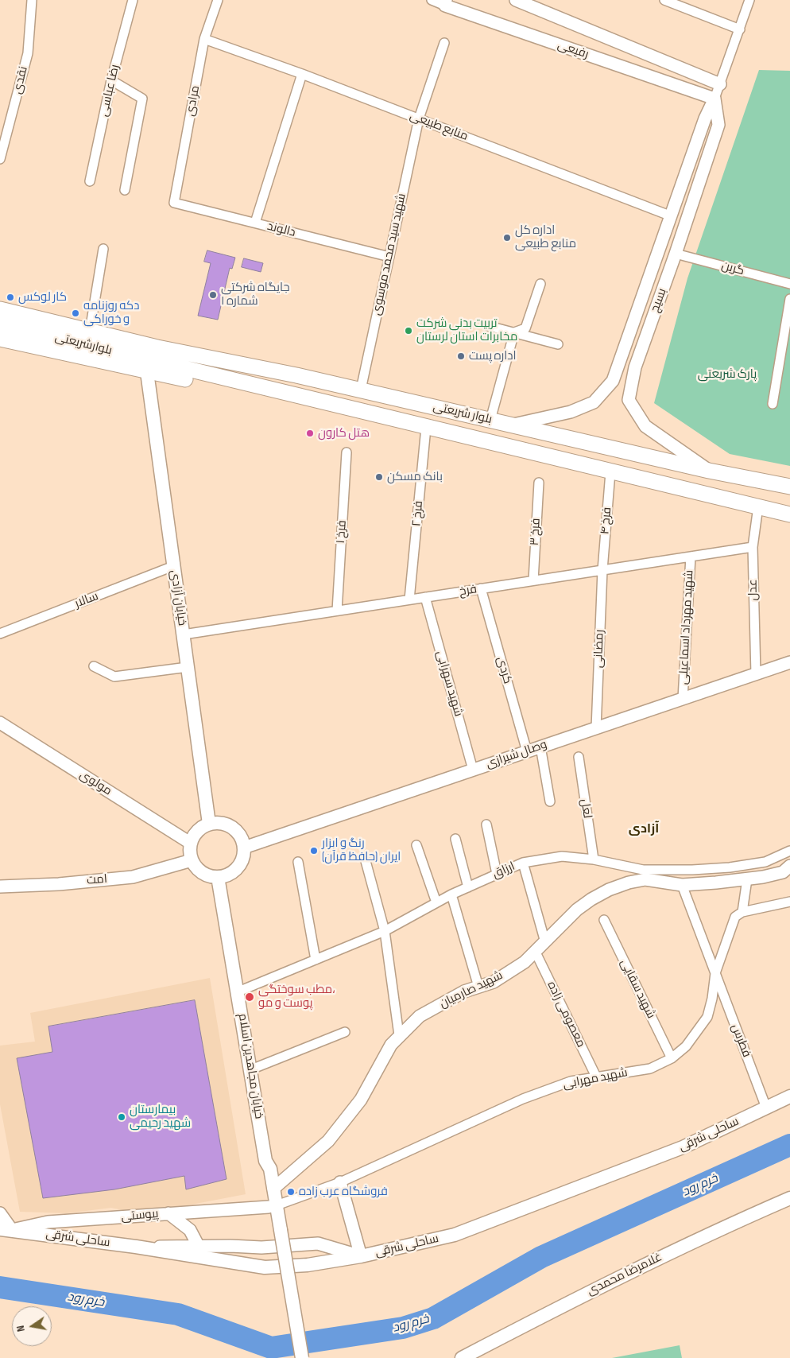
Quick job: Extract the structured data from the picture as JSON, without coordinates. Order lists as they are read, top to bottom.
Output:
{
  "streets": {
    "main road": [
      "بلوارشریعتی",
      "بلوار شریعتی",
      "خیابان آزادی",
      "خیابان مجاهدین اسلام",
      "ساحلی شرقی",
      "غلامرضا محمدی"
    ],
    "street": [
      "رفیعی",
      "نقدی",
      "رضا عباسی",
      "مرادی",
      "منابع طبیعی",
      "دالوند",
      "شهید سید محمد موسوی",
      "گرین",
      "بسیج",
      "فرخ ۲",
      "فرخ ۴",
      "فرخ ۱",
      "فرخ ۳",
      "عدل",
      "فرخ",
      "سالار",
      "شهید مهرداد اسماعیلی",
      "رمضانی",
      "کردی",
      "شهید سهرابی",
      "وصال شیرازی",
      "مولوی",
      "لعل",
      "ارزاق",
      "امت",
      "شهید سقایی",
      "شهید صارمیان",
      "معصومی زاده",
      "فطرس",
      "شهید مهرابی",
      "پیوستی"
    ]
  },
  "crossings": [
    ["رفیعی", "بسیج"],
    ["مرادی", "منابع طبیعی"],
    ["مرادی", "دالوند"],
    ["منابع طبیعی", "شهید سید محمد موسوی"],
    ["منابع طبیعی", "بسیج"],
    ["دالوند", "شهید سید محمد موسوی"],
    ["شهید سید محمد موسوی", "بلوار شریعتی"],
    ["گرین", "بسیج"],
    ["بسیج", "بلوار شریعتی"],
    ["بلوارشریعتی", "بلوار شریعتی"],
    ["بلوار شریعتی", "فرخ ۲"],
    ["بلوار شریعتی", "فرخ ۴"],
    ["بلوار شریعتی", "عدل"],
    ["فرخ ۲", "فرخ"],
    ["فرخ ۴", "فرخ"],
    ["فرخ ۴", "رمضانی"],
    ["فرخ ۱", "فرخ"],
    ["فرخ ۳", "فرخ"],
    ["عدل", "فرخ"],
    ["عدل", "وصال شیرازی"],
    ["فرخ", "خیابان آزادی"],
    ["فرخ", "شهید مهرداد اسماعیلی"],
    ["فرخ", "رمضانی"],
    ["فرخ", "کردی"],
    ["فرخ", "شهید سهرابی"],
    ["خیابان آزادی", "سالار"],
    ["خیابان آزادی", "وصال شیرازی"],
    ["خیابان آزادی", "مولوی"],
    ["خیابان آزادی", "امت"],
    ["خیابان آزادی", "خیابان مجاهدین اسلام"],
    ["شهید مهرداد اسماعیلی", "وصال شیرازی"],
    ["رمضانی", "وصال شیرازی"],
    ["کردی", "وصال شیرازی"],
    ["شهید سهرابی", "وصال شیرازی"],
    ["وصال شیرازی", "مولوی"],
    ["وصال شیرازی", "امت"],
    ["وصال شیرازی", "خیابان مجاهدین اسلام"],
    ["مولوی", "امت"],
    ["مولوی", "خیابان مجاهدین اسلام"],
    ["لعل", "ارزاق"],
    ["ارزاق", "خیابان مجاهدین اسلام"],
    ["امت", "خیابان مجاهدین اسلام"],
    ["شهید سقایی", "شهید مهرابی"],
    ["شهید صارمیان", "معصومی زاده"],
    ["شهید صارمیان", "فطرس"],
    ["شهید صارمیان", "خیابان مجاهدین اسلام"],
    ["معصومی زاده", "شهید مهرابی"],
    ["فطرس", "شهید مهرابی"],
    ["فطرس", "ساحلی شرقی"],
    ["خیابان مجاهدین اسلام", "شهید مهرابی"],
    ["خیابان مجاهدین اسلام", "پیوستی"],
    ["شهید مهرابی", "پیوستی"],
    ["ساحلی شرقی", "پیوستی"]
  ],
  "districts": ["آزادی"],
  "water": ["خرم رود"],
  "parks": ["پارک شریعتی"],
  "places": [
    "اداره کل منابع طبیعی",
    "جایگاه شرکتی شماره ۱",
    "کار لوکس",
    "دکه روزنامه و خوراکی",
    "تربیت بدنی شرکت مخابرات استان لرستان",
    "اداره پست",
    "هتل کارون",
    "بانک مسکن",
    "رنگ و ابزار ایران (حافظ قرآن)",
    "مطب سوختگی، پوست و مو",
    "بیمارستان شهید رحیمی",
    "فروشگاه عرب زاده"
  ],
  "north": "left"
}
